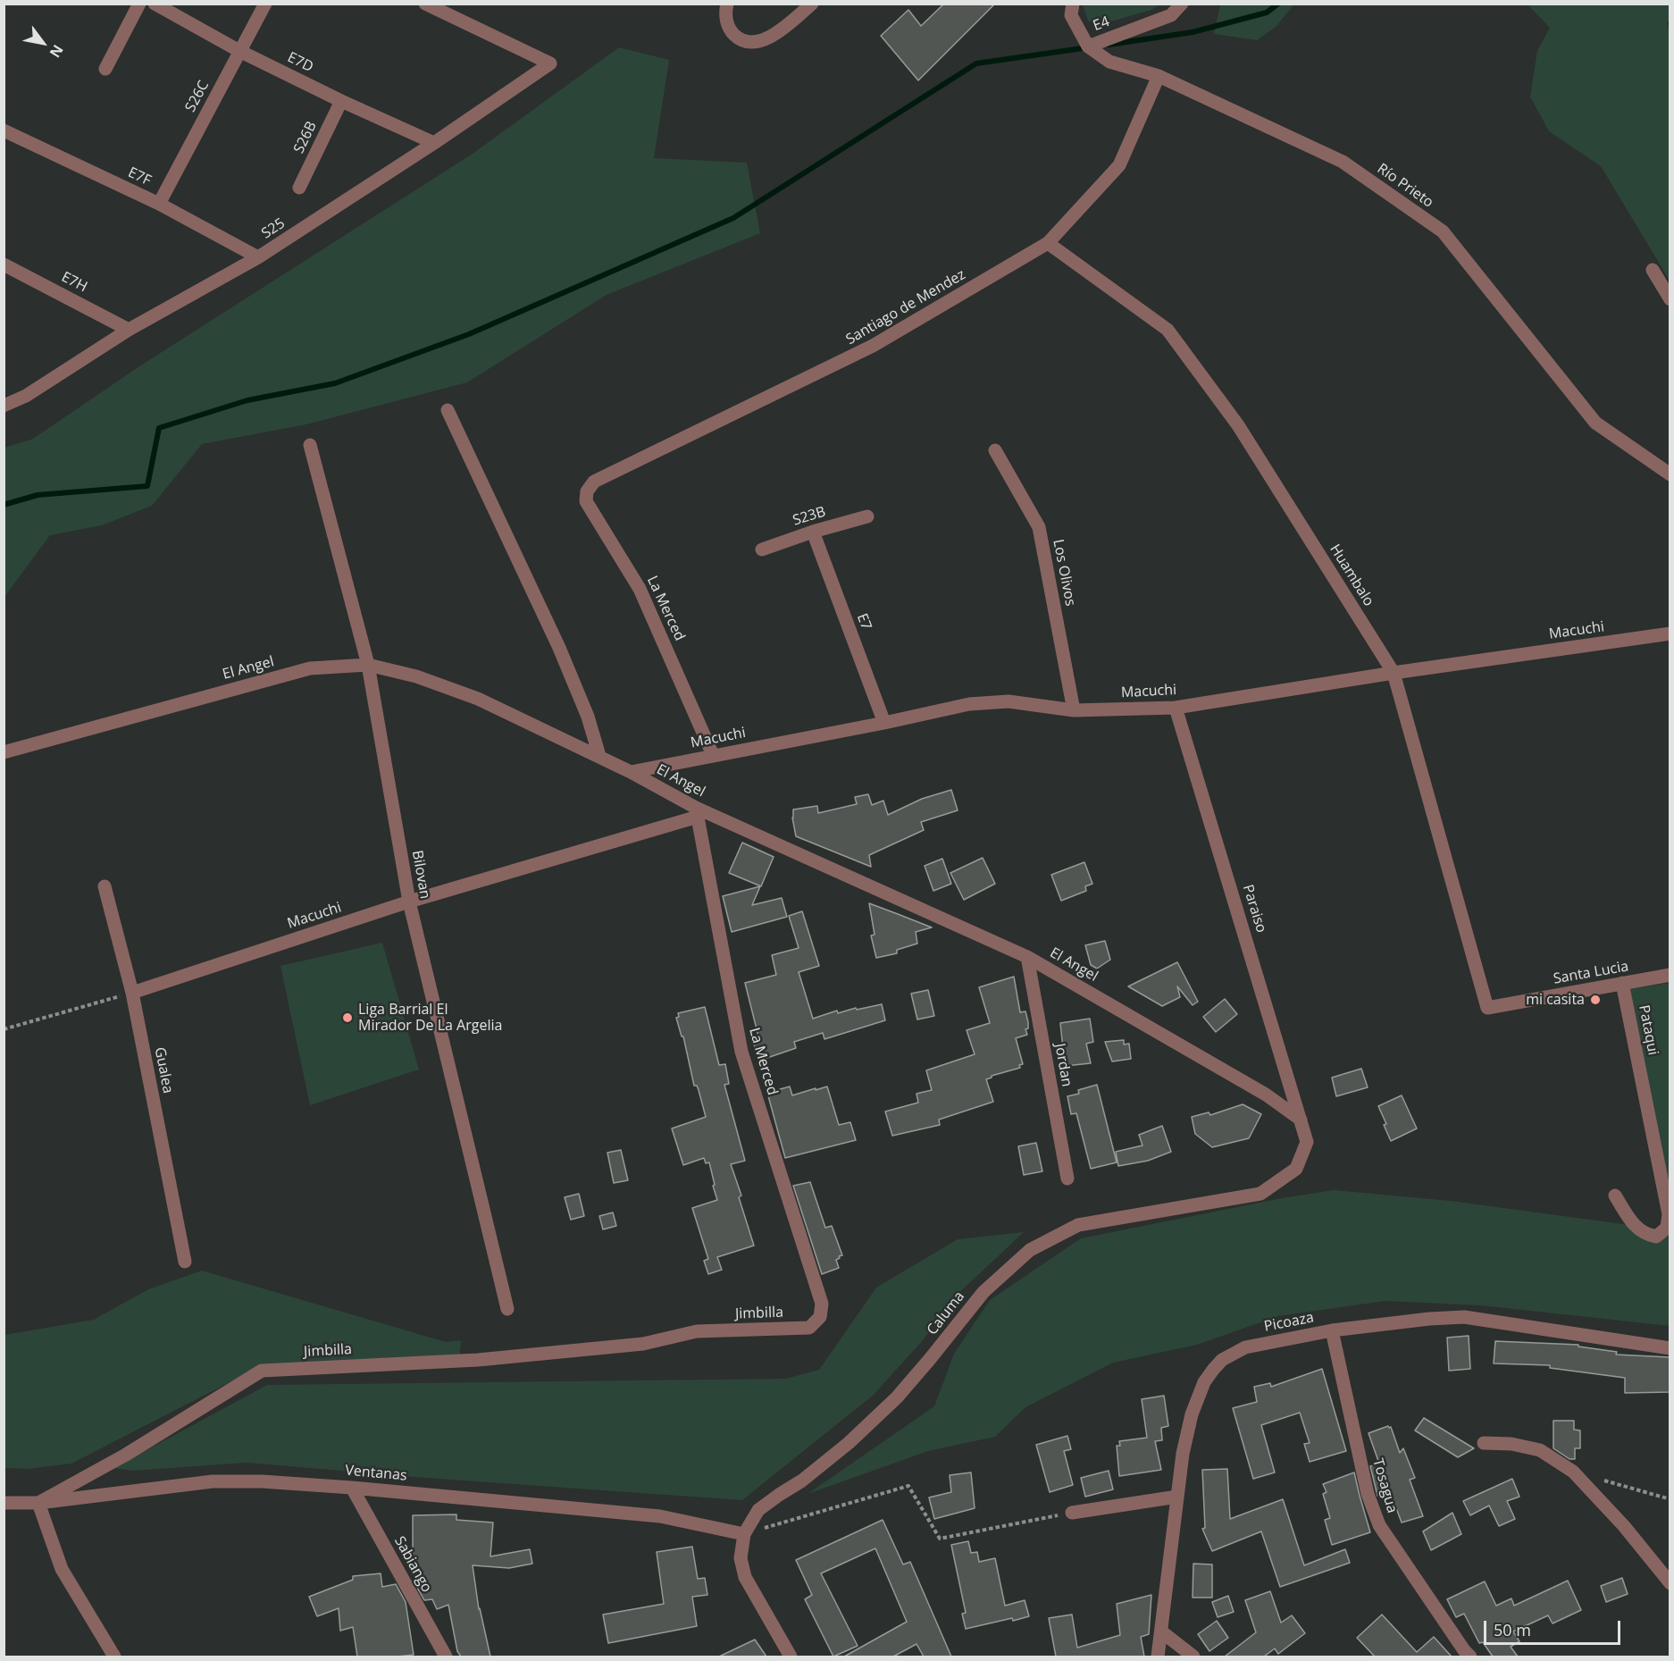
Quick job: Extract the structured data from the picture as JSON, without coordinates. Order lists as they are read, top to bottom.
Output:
{
  "streets": {
    "street": [
      "E4",
      "E7D",
      "S26C",
      "S26B",
      "E7F",
      "Río Prieto",
      "S25",
      "E7H",
      "Santiago de Mendez",
      "S23B",
      "Los Olivos",
      "Huambalo",
      "La Merced",
      "E7",
      "Macuchi",
      "El Angel",
      "Bilovan",
      "Paraiso",
      "Santa Lucia",
      "Pataqui",
      "Jordan",
      "Gualea",
      "Jimbilla",
      "Caluma",
      "Picoaza",
      "Ventanas",
      "Tosagua",
      "Sabiango"
    ]
  },
  "crossings": [
    ["E4", "Río Prieto"],
    ["E7D", "S26C"],
    ["E7D", "S26B"],
    ["E7D", "S25"],
    ["S26C", "E7F"],
    ["E7F", "S25"],
    ["Río Prieto", "Santiago de Mendez"],
    ["S25", "E7H"],
    ["Santiago de Mendez", "Huambalo"],
    ["Santiago de Mendez", "La Merced"],
    ["S23B", "E7"],
    ["Los Olivos", "Macuchi"],
    ["Huambalo", "Macuchi"],
    ["Huambalo", "Santa Lucia"],
    ["La Merced", "Macuchi"],
    ["La Merced", "El Angel"],
    ["La Merced", "Jimbilla"],
    ["E7", "Macuchi"],
    ["Macuchi", "El Angel"],
    ["Macuchi", "Bilovan"],
    ["Macuchi", "Paraiso"],
    ["Macuchi", "Gualea"],
    ["El Angel", "Bilovan"],
    ["El Angel", "Paraiso"],
    ["El Angel", "Jordan"],
    ["El Angel", "Caluma"],
    ["Paraiso", "Caluma"],
    ["Santa Lucia", "Pataqui"],
    ["Jimbilla", "Ventanas"],
    ["Caluma", "Ventanas"],
    ["Picoaza", "Tosagua"],
    ["Ventanas", "Sabiango"]
  ],
  "places": ["mi casita", "Liga Barrial El Mirador De La Argelia"],
  "scale_bar": "50 m",
  "north": "bottom right"
}
